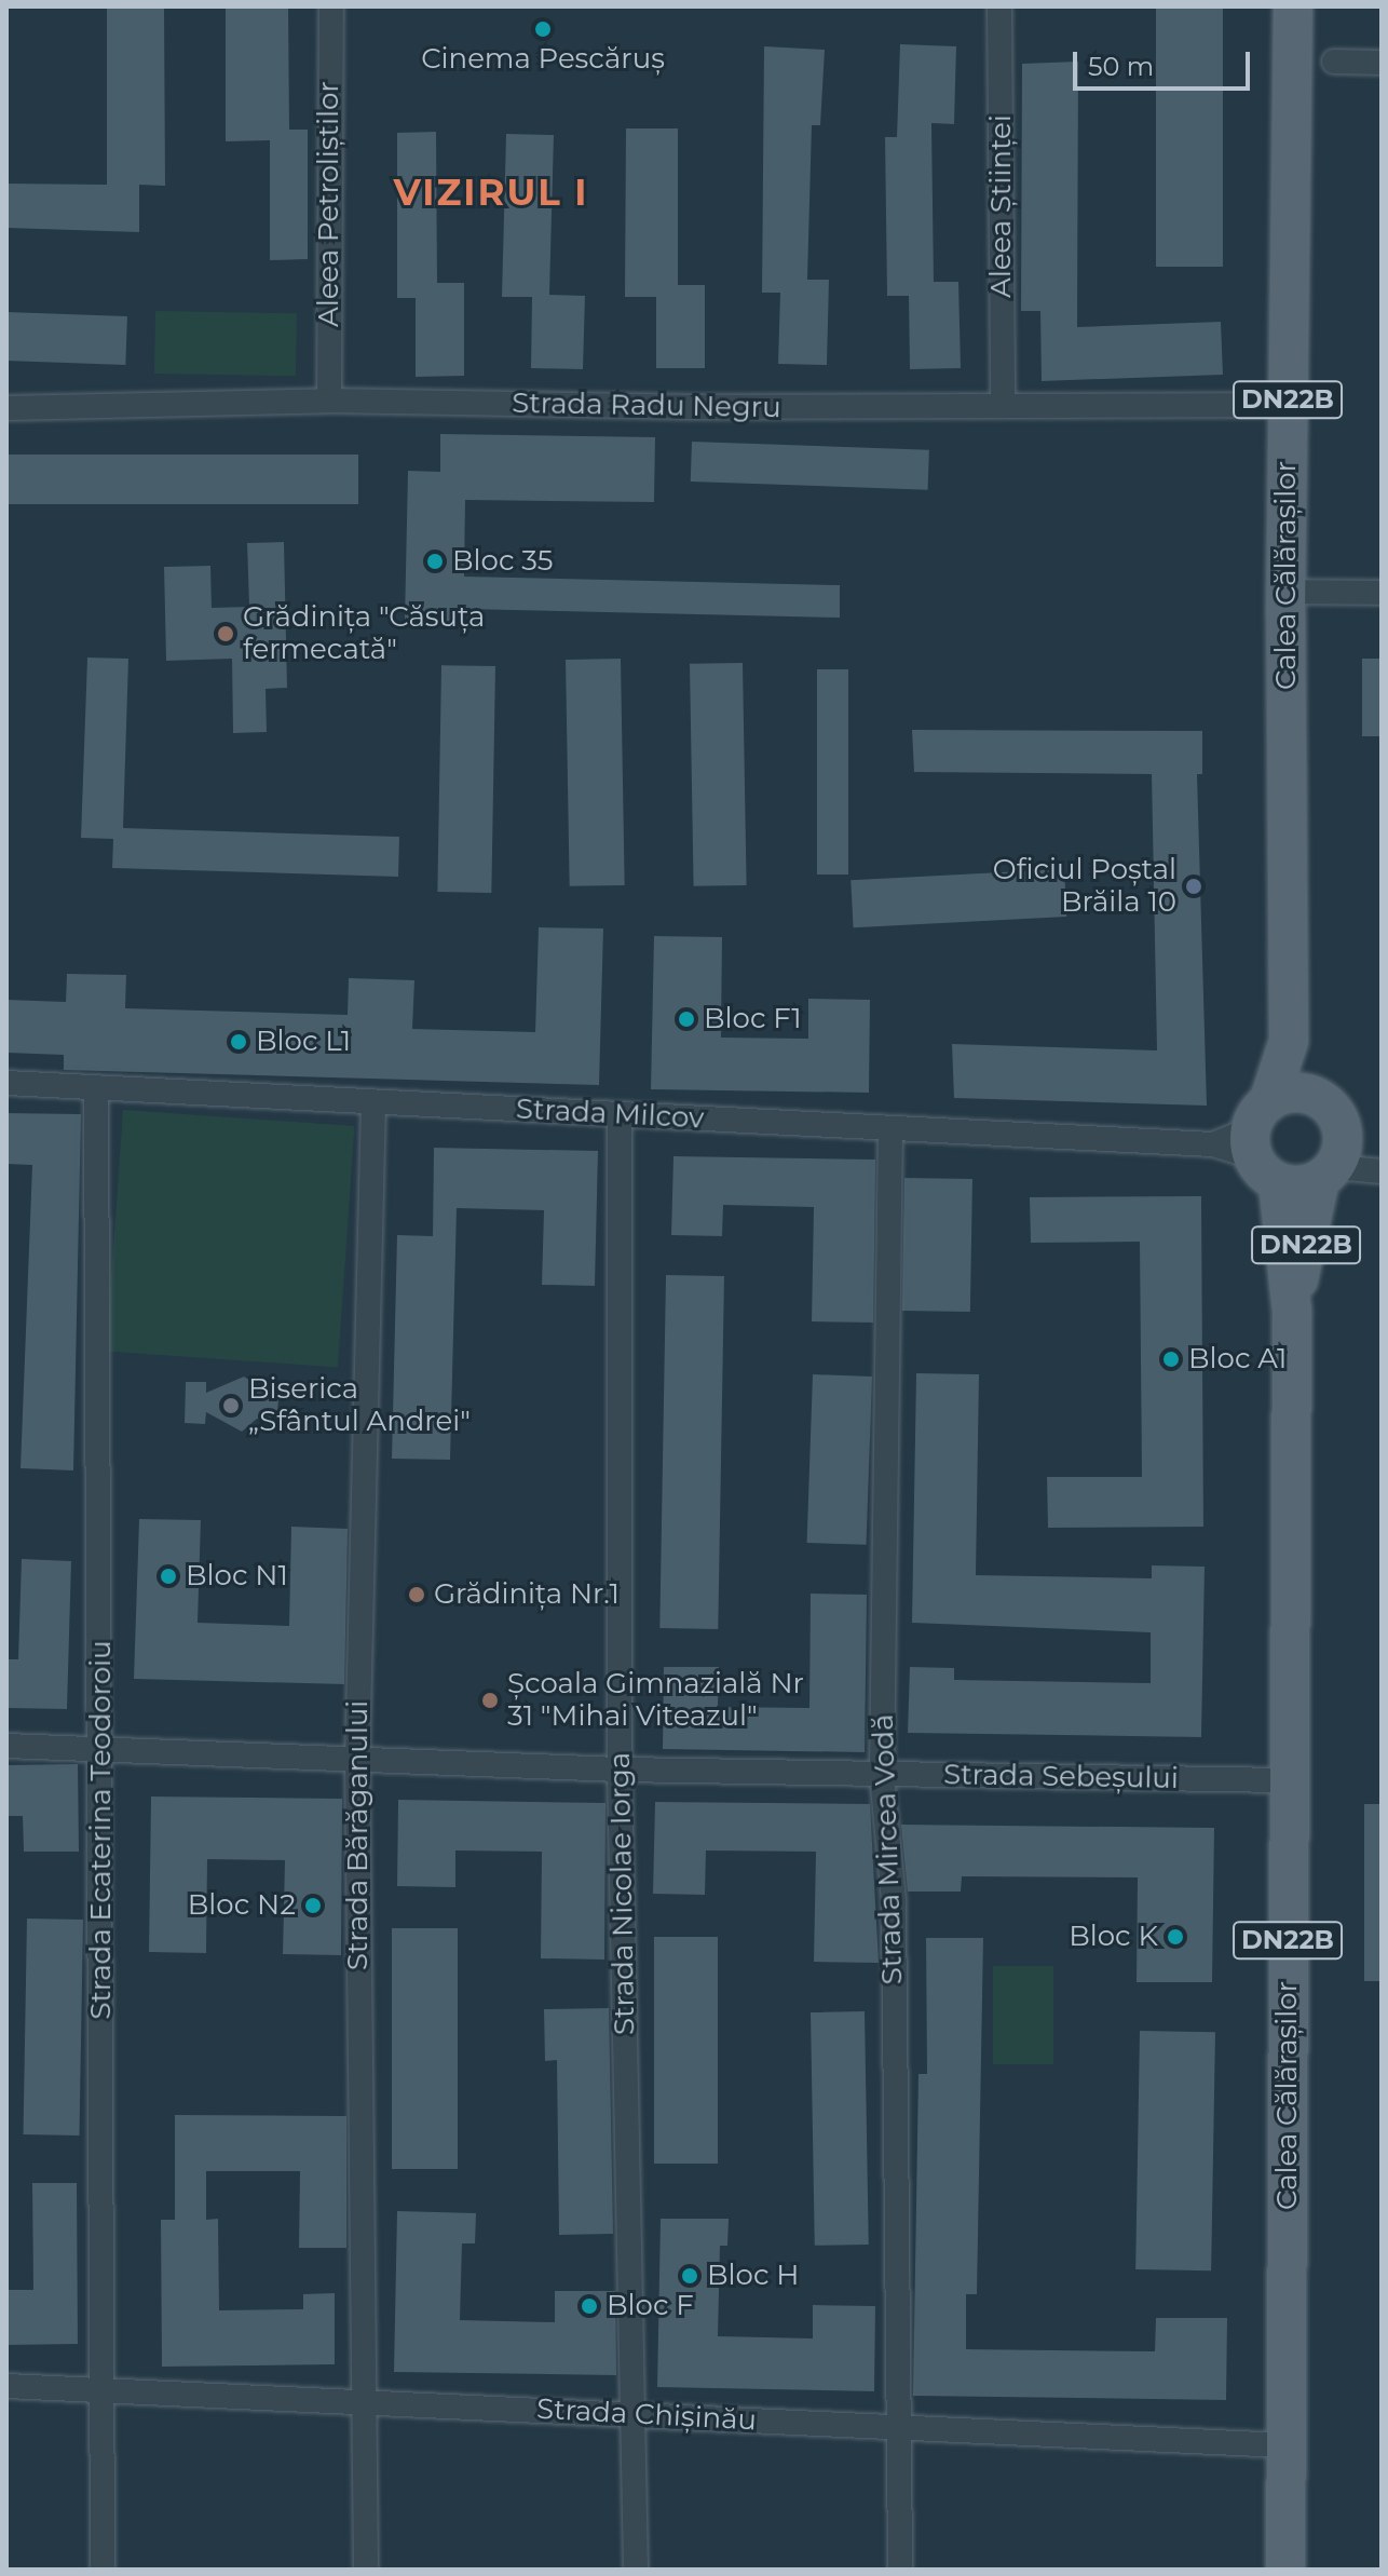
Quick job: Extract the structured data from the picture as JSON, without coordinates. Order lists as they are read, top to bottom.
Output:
{
  "streets": {
    "main road": ["DN22B", "Calea Călărașilor"],
    "street": [
      "Aleea Petroliștilor",
      "Aleea Științei",
      "Strada Radu Negru",
      "Strada Milcov",
      "Strada Sebeșului",
      "Strada Ecaterina Teodoroiu",
      "Strada Bărăganului",
      "Strada Mircea Vodă",
      "Strada Nicolae Iorga",
      "Strada Chișinău"
    ]
  },
  "crossings": [
    ["Aleea Petroliștilor", "Strada Radu Negru"],
    ["Aleea Științei", "Strada Radu Negru"],
    ["DN22B", "Calea Călărașilor"],
    ["DN22B", "Strada Milcov"],
    ["Strada Radu Negru", "Calea Călărașilor"],
    ["Calea Călărașilor", "Strada Milcov"],
    ["Calea Călărașilor", "Strada Sebeșului"],
    ["Calea Călărașilor", "Strada Chișinău"],
    ["Strada Milcov", "Strada Ecaterina Teodoroiu"],
    ["Strada Milcov", "Strada Bărăganului"],
    ["Strada Milcov", "Strada Mircea Vodă"],
    ["Strada Milcov", "Strada Nicolae Iorga"],
    ["Strada Sebeșului", "Strada Ecaterina Teodoroiu"],
    ["Strada Sebeșului", "Strada Bărăganului"],
    ["Strada Sebeșului", "Strada Mircea Vodă"],
    ["Strada Sebeșului", "Strada Nicolae Iorga"],
    ["Strada Ecaterina Teodoroiu", "Strada Chișinău"],
    ["Strada Bărăganului", "Strada Chișinău"],
    ["Strada Mircea Vodă", "Strada Chișinău"],
    ["Strada Nicolae Iorga", "Strada Chișinău"]
  ],
  "districts": ["VIZIRUL I"],
  "places": [
    "Cinema Pescăruș",
    "Bloc 35",
    "Grădinița \"Căsuța fermecată\"",
    "Oficiul Poștal Brăila 10",
    "Bloc F1",
    "Bloc L1",
    "Bloc A1",
    "Biserica „Sfântul Andrei\"",
    "Bloc N1",
    "Grădinița Nr.1",
    "Școala Gimnazială Nr 31 \"Mihai Viteazul\"",
    "Bloc N2",
    "Bloc K",
    "Bloc H",
    "Bloc F"
  ],
  "scale_bar": "50 m"
}
